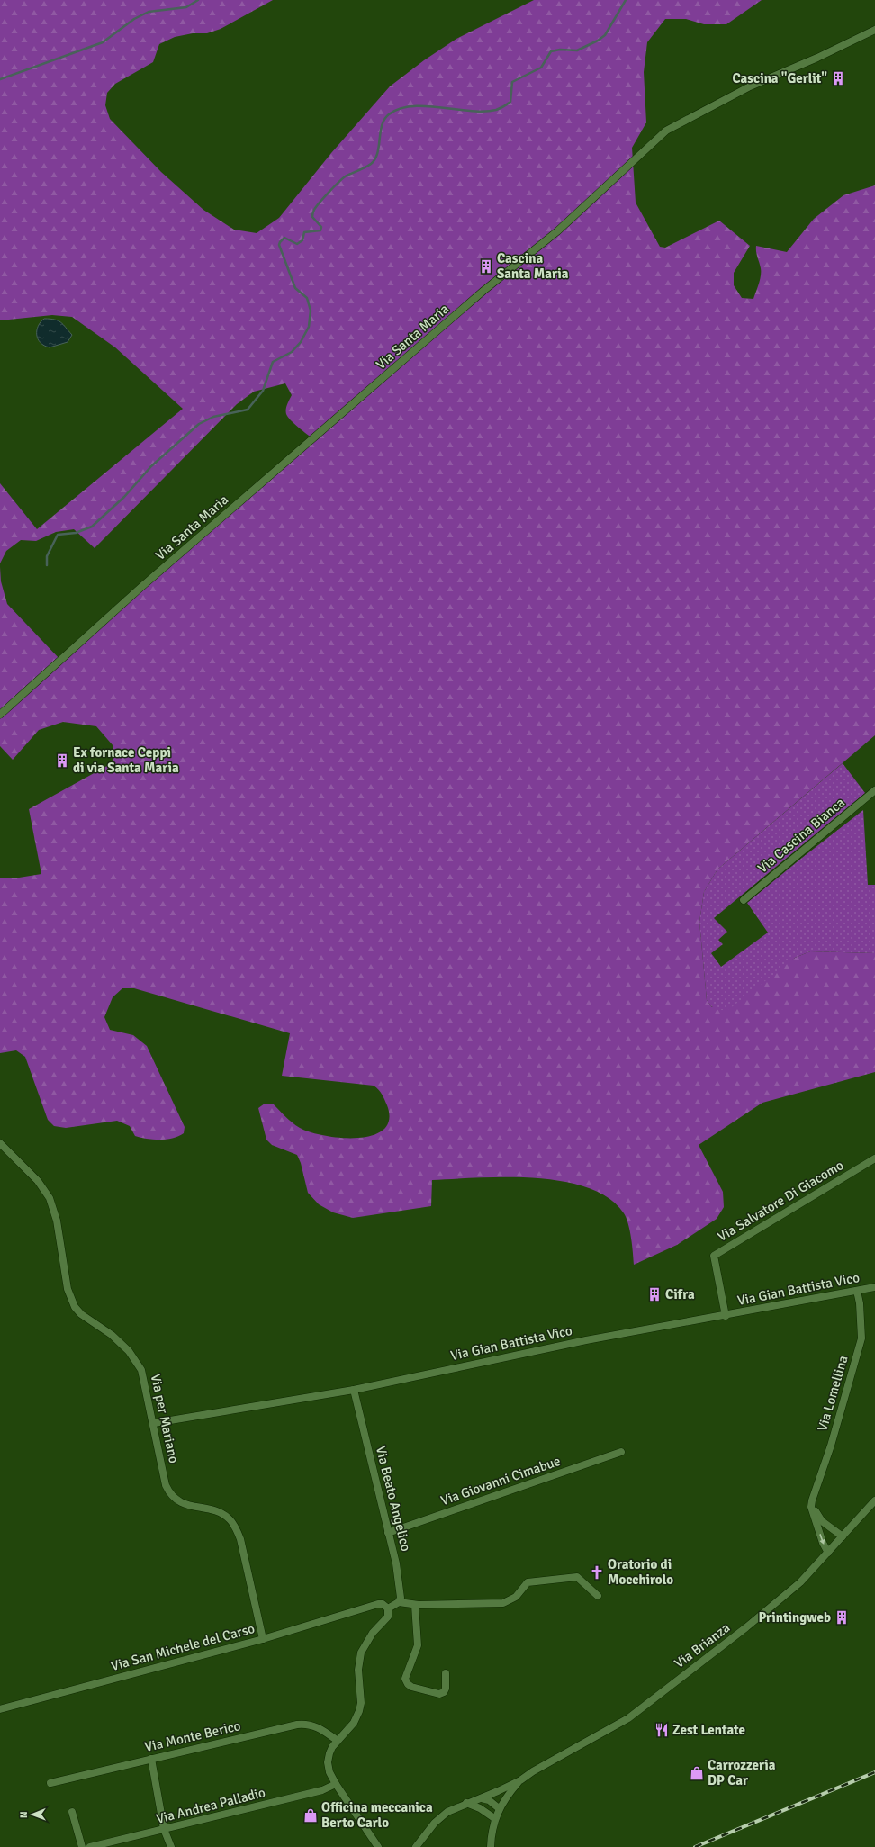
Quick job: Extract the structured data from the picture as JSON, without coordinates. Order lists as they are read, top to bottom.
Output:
{
  "streets": {
    "street": [
      "Via Santa Maria",
      "Via Cascina Bianca",
      "Via Salvatore Di Giacomo",
      "Via Gian Battista Vico",
      "Via Lomellina",
      "Via per Mariano",
      "Via Giovanni Cimabue",
      "Via Beato Angelico",
      "Via Brianza",
      "Via San Michele del Carso",
      "Via Monte Berico",
      "Via Andrea Palladio"
    ]
  },
  "crossings": [
    ["Via Salvatore Di Giacomo", "Via Gian Battista Vico"],
    ["Via Gian Battista Vico", "Via Lomellina"],
    ["Via Gian Battista Vico", "Via per Mariano"],
    ["Via Gian Battista Vico", "Via Beato Angelico"],
    ["Via Lomellina", "Via Brianza"],
    ["Via per Mariano", "Via San Michele del Carso"],
    ["Via Giovanni Cimabue", "Via Beato Angelico"]
  ],
  "places": {
    "building": [
      "Cascina \"Gerlit\"",
      "Cascina Santa Maria",
      "Ex fornace Ceppi di via Santa Maria",
      "Cifra",
      "Printingweb"
    ],
    "church": ["Oratorio di Mocchirolo"],
    "restaurant": ["Zest Lentate"],
    "shop": ["Carrozzeria DP Car", "Officina meccanica Berto Carlo"]
  },
  "north": "left"
}
